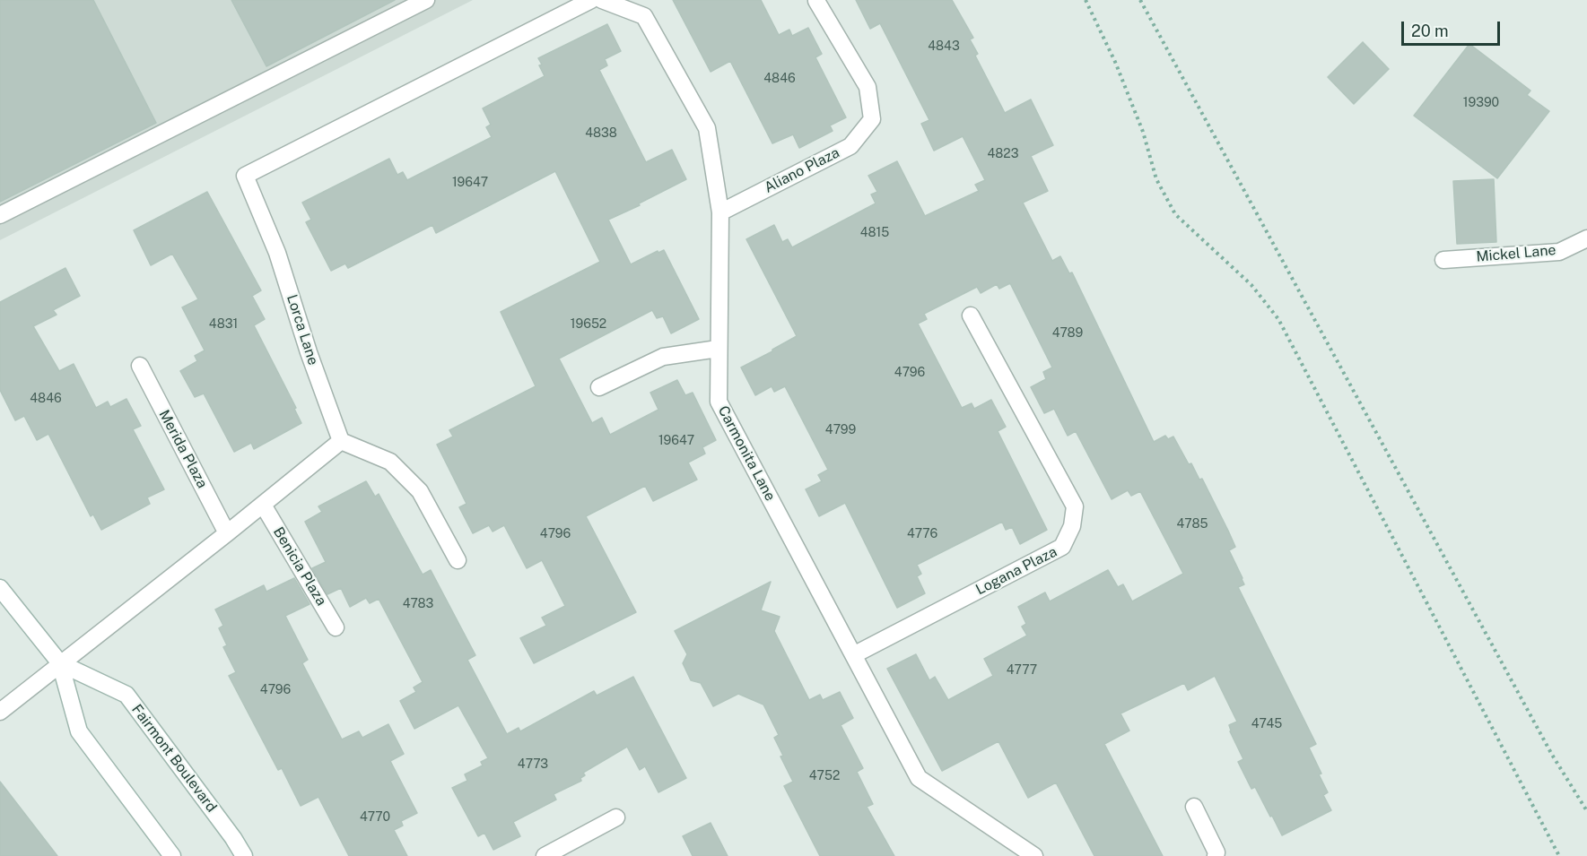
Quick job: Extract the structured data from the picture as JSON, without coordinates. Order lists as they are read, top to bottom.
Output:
{
  "streets": {
    "street": [
      "Aliano Plaza",
      "Mickel Lane",
      "Lorca Lane",
      "Merida Plaza",
      "Carmonita Lane",
      "Benicia Plaza",
      "Logana Plaza",
      "Fairmont Boulevard"
    ]
  },
  "crossings": [
    ["Aliano Plaza", "Carmonita Lane"],
    ["Carmonita Lane", "Logana Plaza"]
  ],
  "house_numbers": [
    "4843",
    "4846",
    "19390",
    "4838",
    "4823",
    "19647",
    "4815",
    "4831",
    "19652",
    "4789",
    "4796",
    "4846",
    "4799",
    "19647",
    "4785",
    "4796",
    "4776",
    "4783",
    "4777",
    "4796",
    "4745",
    "4773",
    "4752",
    "4770"
  ],
  "scale_bar": "20 m"
}
